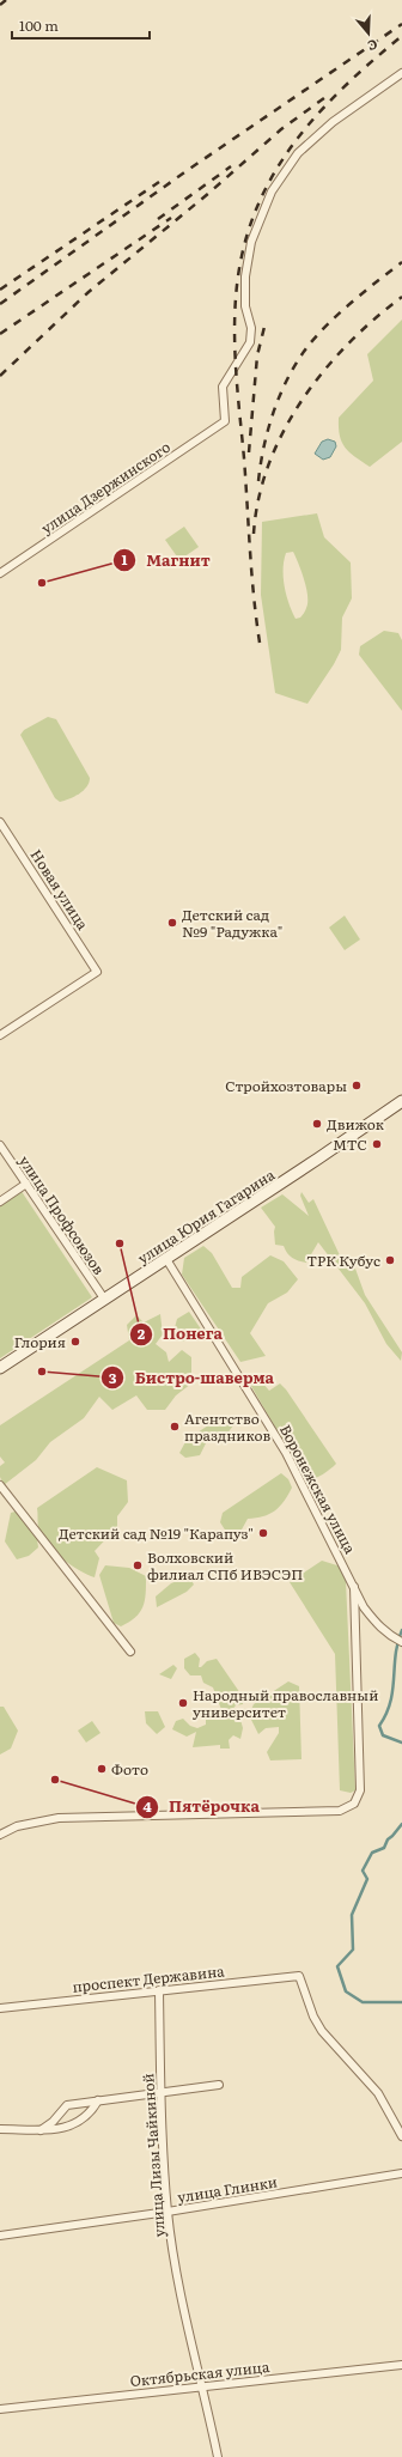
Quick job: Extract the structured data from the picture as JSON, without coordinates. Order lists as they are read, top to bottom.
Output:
{
  "streets": {
    "main road": ["улица Юрия Гагарина"],
    "street": [
      "улица Дзержинского",
      "Новая улица",
      "улица Профсоюзов",
      "Воронежская улица",
      "проспект Державина",
      "улица Лизы Чайкиной",
      "улица Глинки",
      "Октябрьская улица"
    ]
  },
  "crossings": [
    ["улица Профсоюзов", "улица Юрия Гагарина"],
    ["улица Юрия Гагарина", "Воронежская улица"],
    ["проспект Державина", "улица Лизы Чайкиной"],
    ["улица Лизы Чайкиной", "улица Глинки"],
    ["улица Лизы Чайкиной", "Октябрьская улица"]
  ],
  "places": [
    "Магнит",
    "Детский cад №9 \"Радужка\"",
    "Стройхозтовары",
    "Движок",
    "МТС",
    "Понега",
    "ТРК Кубус",
    "Глория",
    "Бистро-шаверма",
    "Агентство праздников",
    "Детский сад №19 \"Карапуз\"",
    "Волховский филиал СПб ИВЭСЭП",
    "Народный православный университет",
    "Фото",
    "Пятёрочка"
  ],
  "scale_bar": "100 m",
  "north": "bottom"
}
